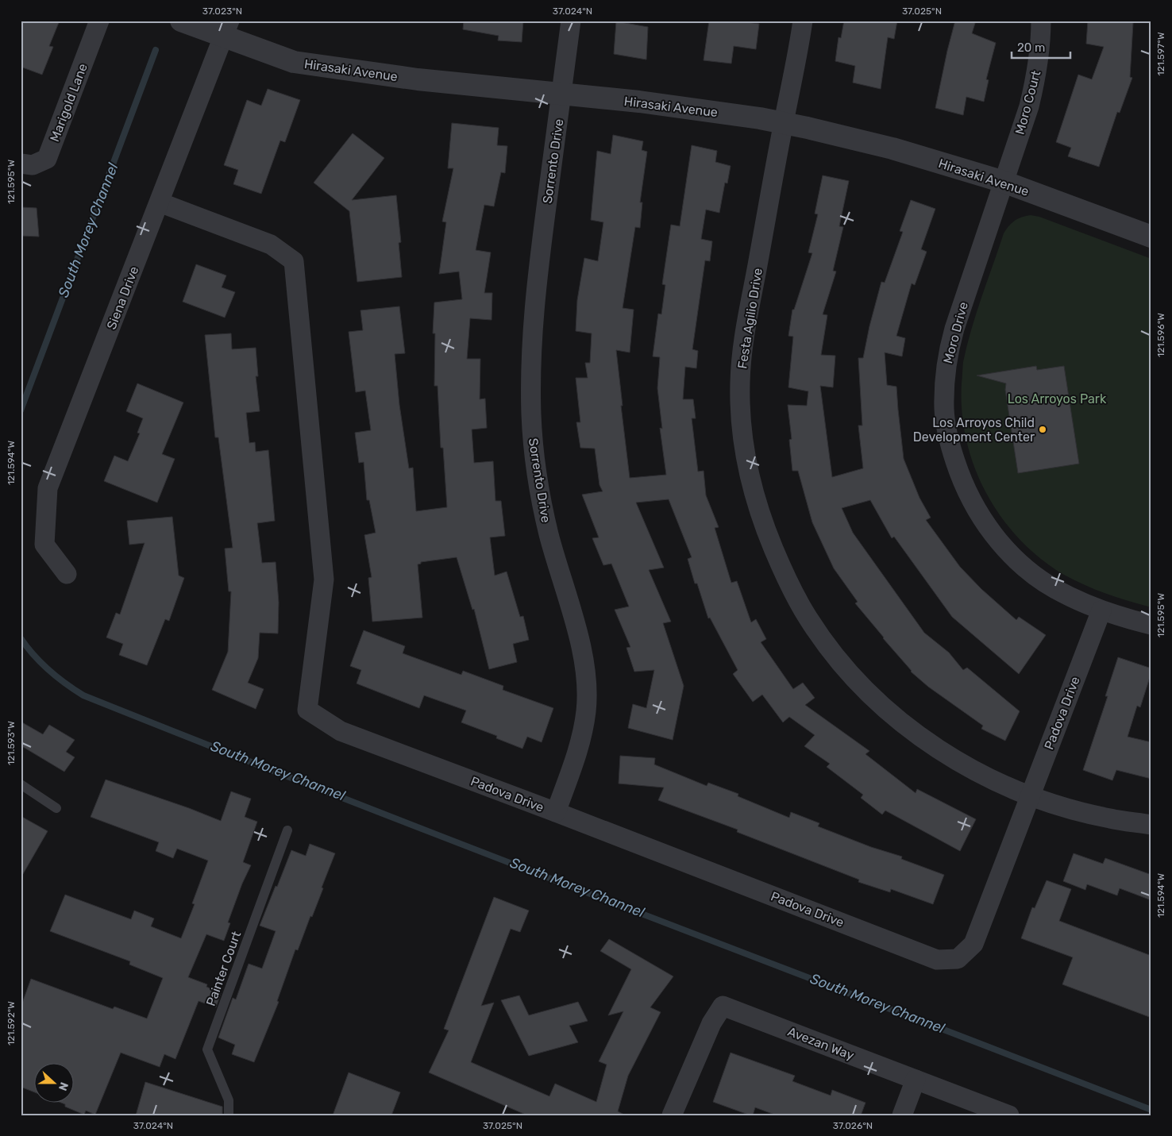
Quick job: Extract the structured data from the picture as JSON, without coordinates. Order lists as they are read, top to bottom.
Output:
{
  "streets": {
    "street": [
      "Hirasaki Avenue",
      "Marigold Lane",
      "Moro Court",
      "Sorrento Drive",
      "Siena Drive",
      "Festa Agilio Drive",
      "Moro Drive",
      "Padova Drive",
      "Avezan Way"
    ],
    "lane": ["Painter Court"]
  },
  "crossings": [
    ["Hirasaki Avenue", "Moro Court"],
    ["Hirasaki Avenue", "Sorrento Drive"],
    ["Hirasaki Avenue", "Siena Drive"],
    ["Hirasaki Avenue", "Festa Agilio Drive"],
    ["Hirasaki Avenue", "Moro Drive"],
    ["Moro Court", "Moro Drive"],
    ["Sorrento Drive", "Padova Drive"],
    ["Siena Drive", "Padova Drive"],
    ["Festa Agilio Drive", "Padova Drive"],
    ["Moro Drive", "Padova Drive"]
  ],
  "water": ["South Morey Channel"],
  "parks": ["Los Arroyos Park"],
  "places": ["Los Arroyos Child Development Center"],
  "scale_bar": "20 m",
  "north": "right",
  "coordinates": [
    "37.023°N",
    "37.024°N",
    "37.025°N",
    "121.597°W",
    "121.595°W",
    "121.596°W",
    "121.594°W",
    "121.593°W",
    "121.592°W",
    "37.026°N"
  ]
}
